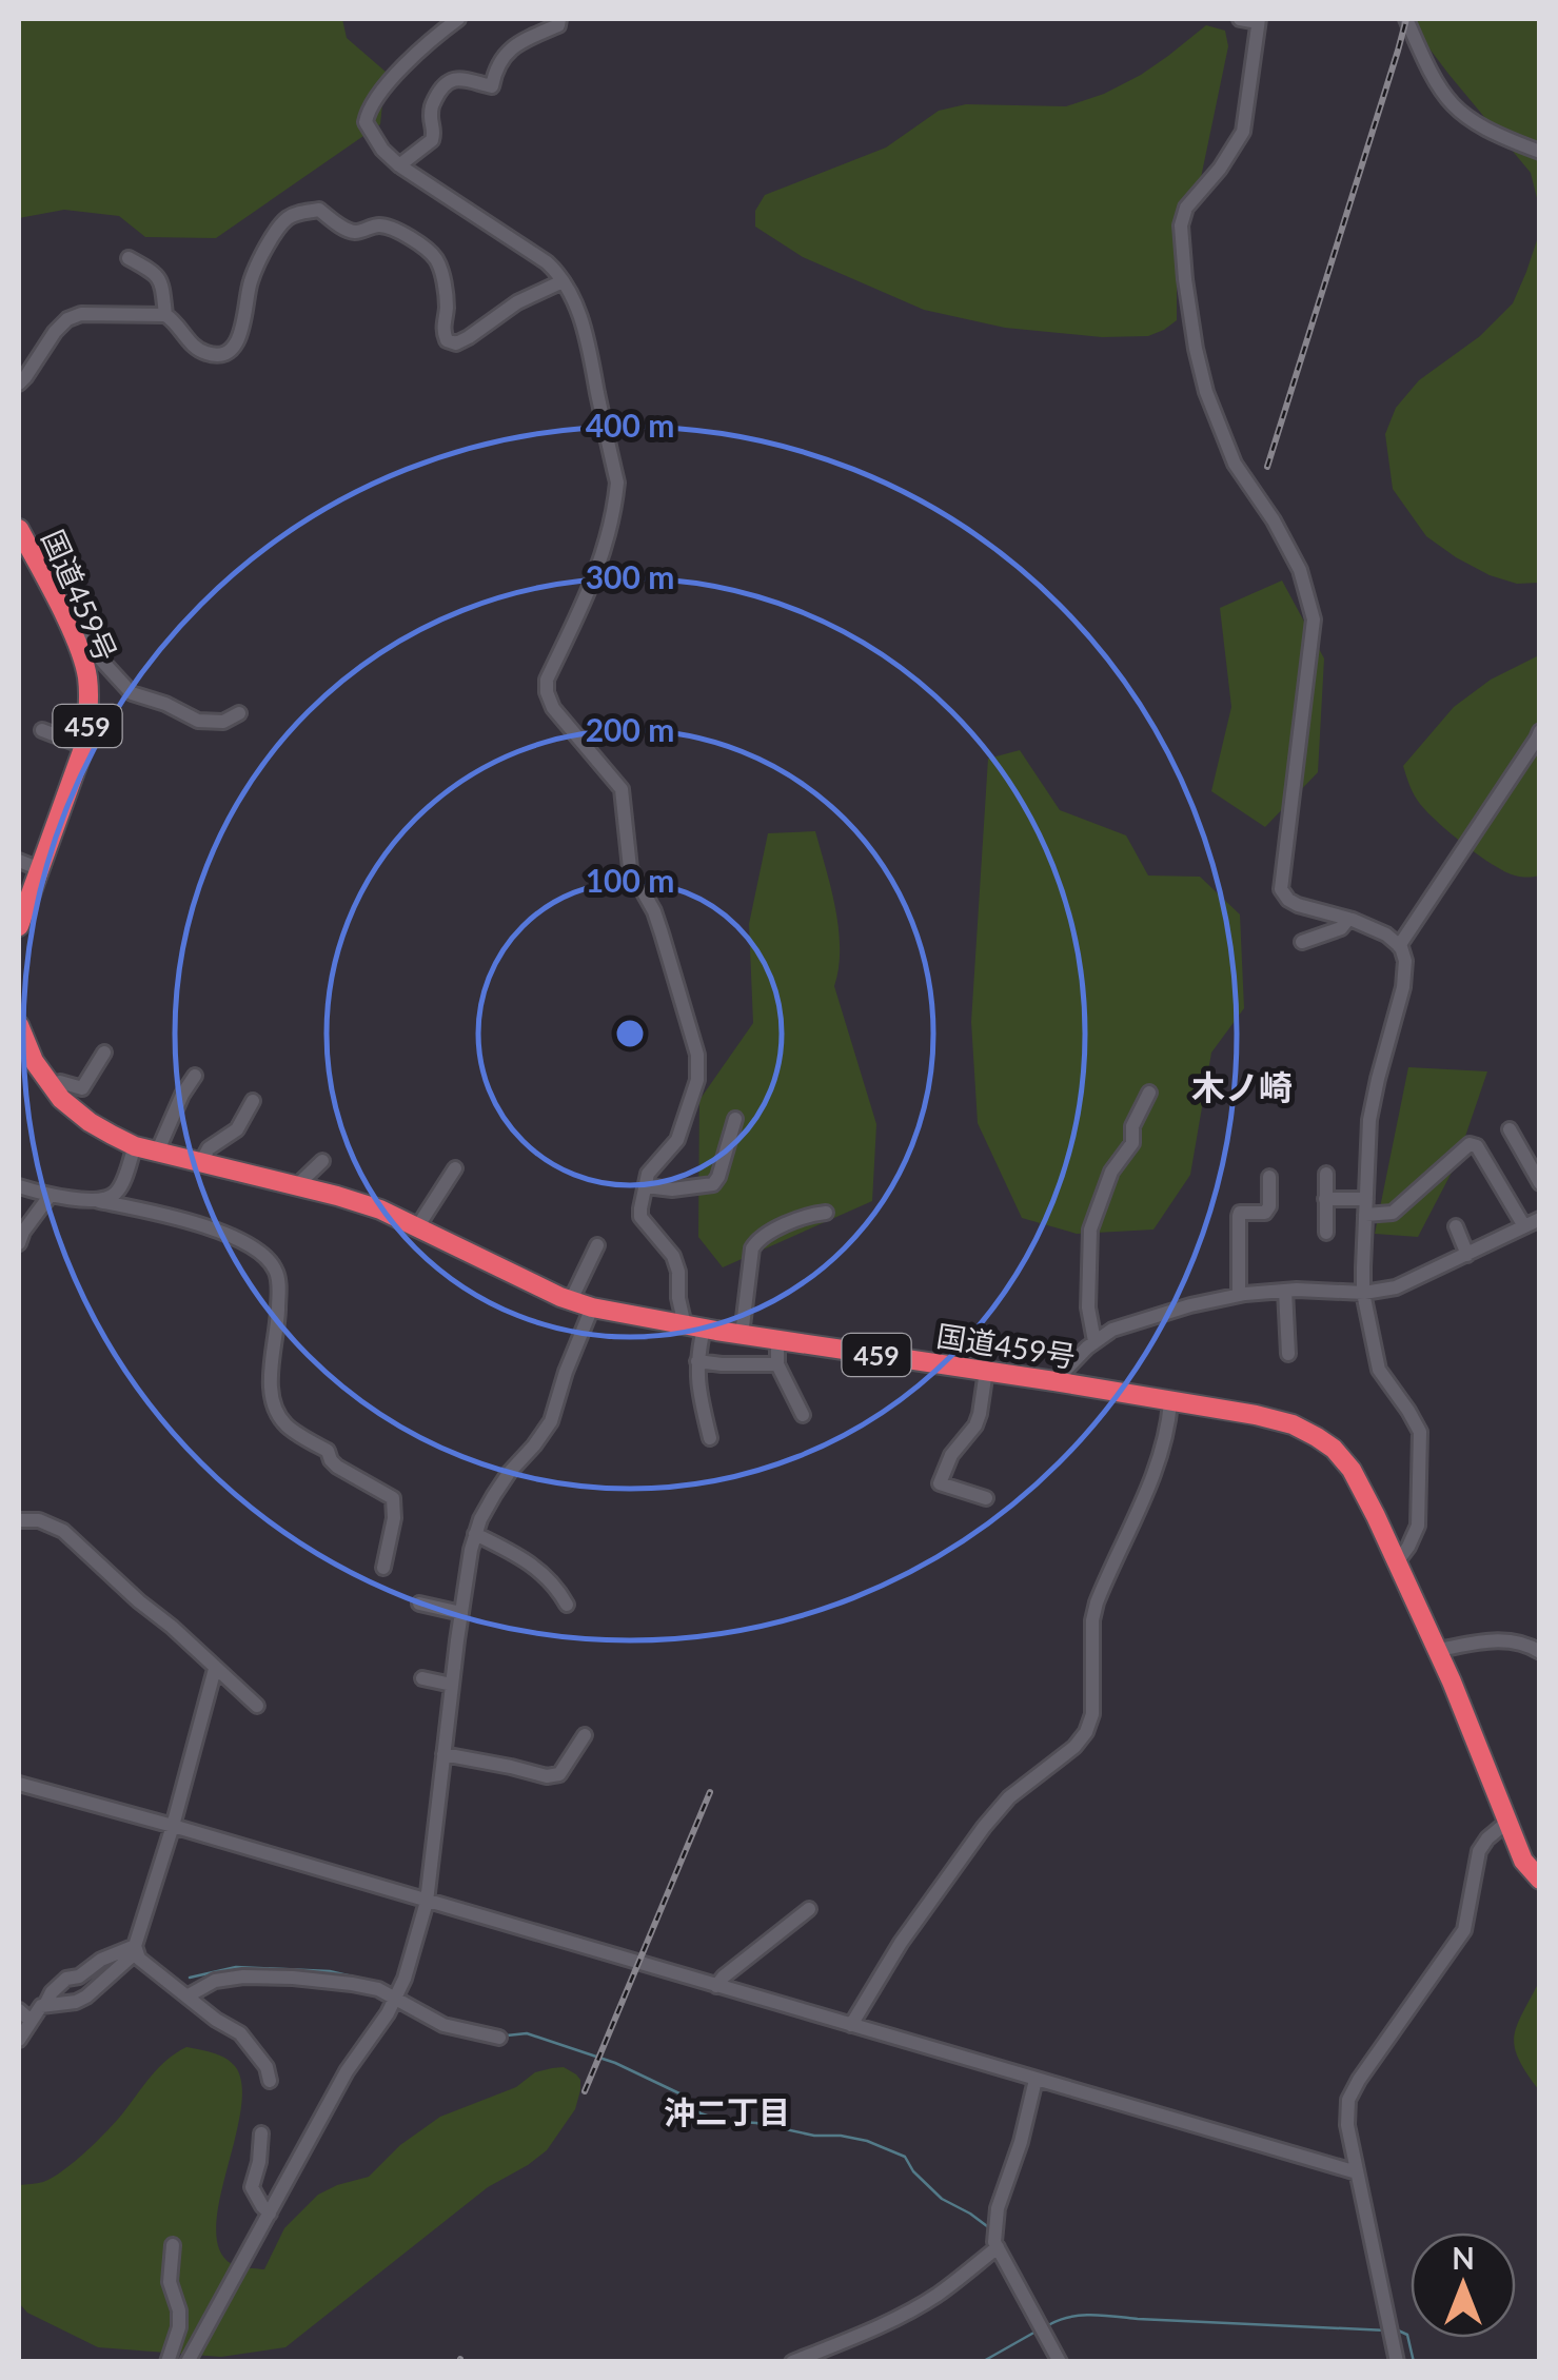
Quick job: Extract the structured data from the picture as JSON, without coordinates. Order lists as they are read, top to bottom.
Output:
{
  "streets": {
    "highway": ["国道459号", "459"]
  },
  "districts": ["木ノ崎", "沖二丁目"],
  "north": "top",
  "rings": [
    "400 m",
    "300 m",
    "200 m",
    "100 m"
  ]
}
